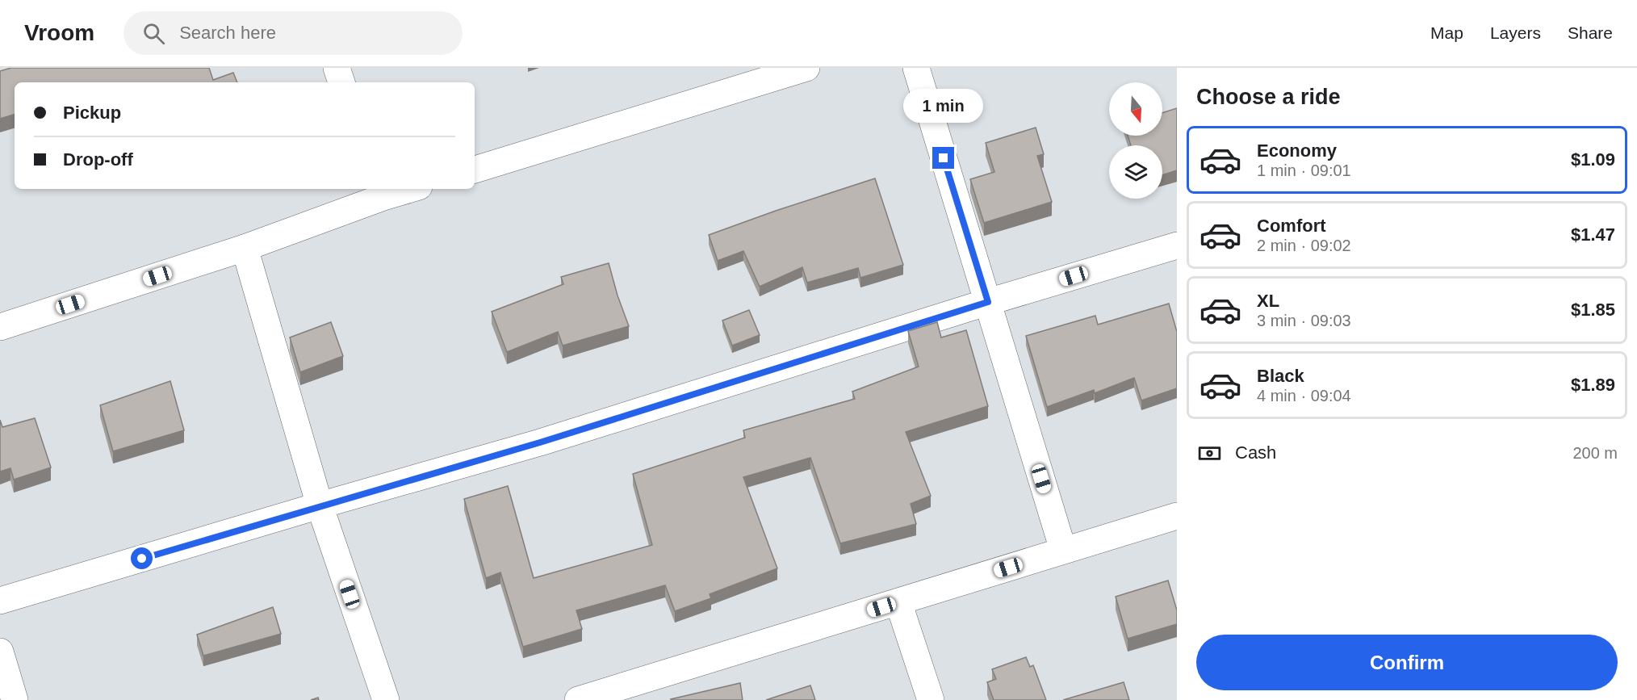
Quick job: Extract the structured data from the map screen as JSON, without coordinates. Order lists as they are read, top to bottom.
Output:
{
  "north": "bottom",
  "page": {
    "header": "Vroom",
    "search": "Search here",
    "nav": ["Map", "Layers", "Share"],
    "heading": "Choose a ride",
    "banner": ["Pickup", "Drop-off"],
    "bubble": "1 min",
    "list": [
      {
        "name": "Economy",
        "note": "1 min · 09:01",
        "value": "$1.09"
      },
      {
        "name": "Comfort",
        "note": "2 min · 09:02",
        "value": "$1.47"
      },
      {
        "name": "XL",
        "note": "3 min · 09:03",
        "value": "$1.85"
      },
      {
        "name": "Black",
        "note": "4 min · 09:04",
        "value": "$1.89"
      }
    ],
    "pay": ["Cash", "200 m"],
    "buttons": "Confirm"
  }
}
